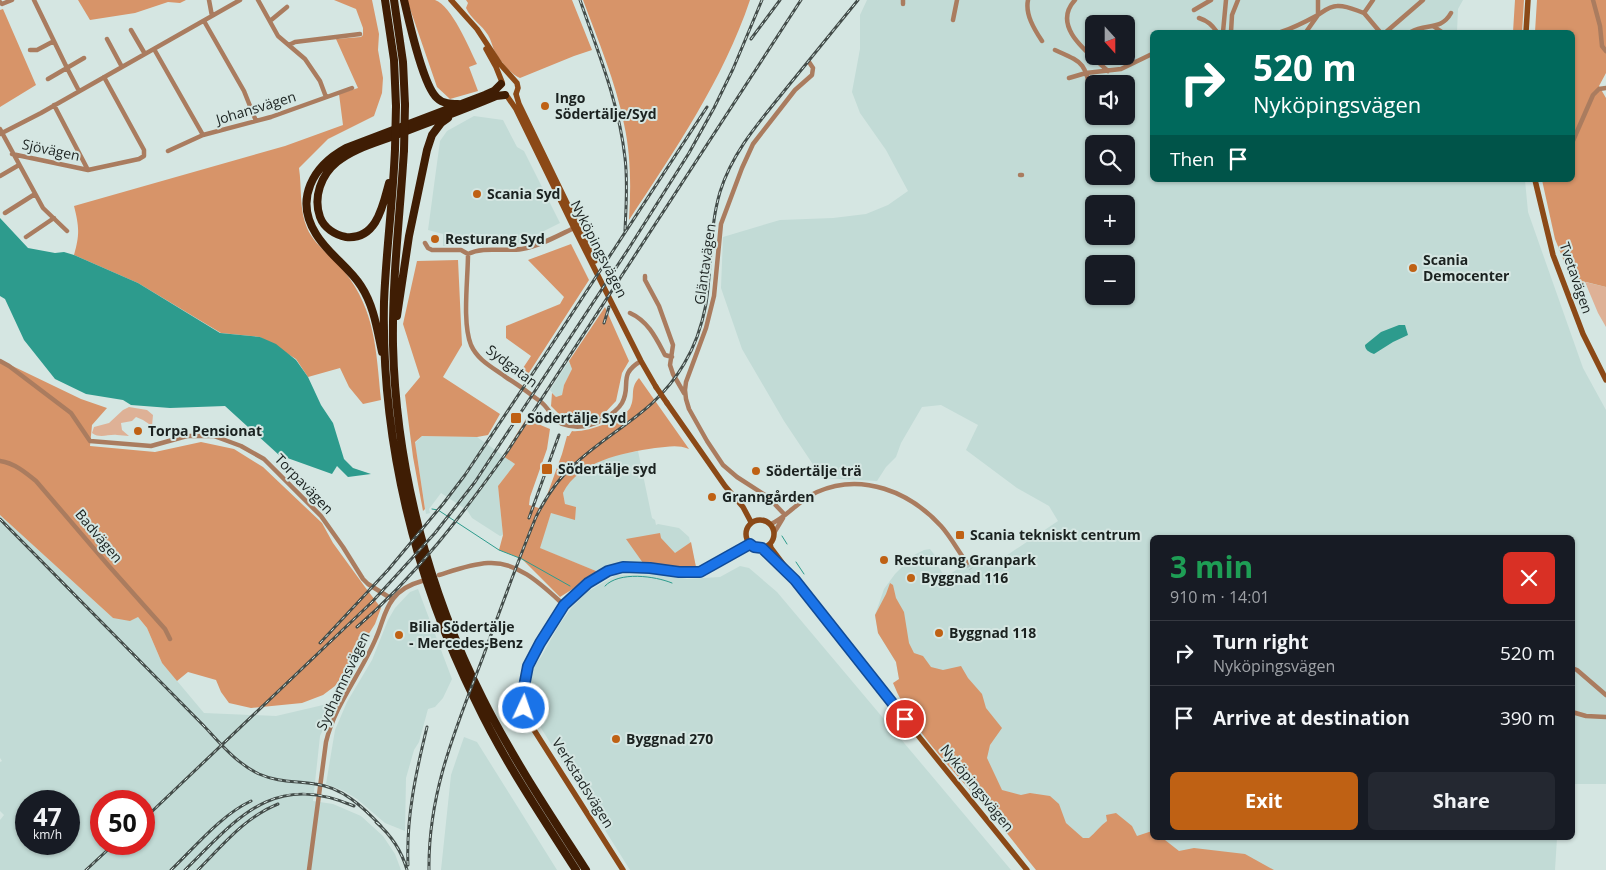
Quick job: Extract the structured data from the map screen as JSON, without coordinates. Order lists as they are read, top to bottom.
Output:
{
  "streets": {
    "main road": ["Nyköpingsvägen", "Tvetavägen", "Verkstadsvägen"],
    "street": [
      "Johansvägen",
      "Sjövägen",
      "Gläntavägen",
      "Sydgatan",
      "Torpavägen",
      "Badvägen",
      "Sydhamnsvägen"
    ]
  },
  "crossings": [
    ["Nyköpingsvägen", "Sydgatan"],
    ["Nyköpingsvägen", "Verkstadsvägen"],
    ["Torpavägen", "Sydhamnsvägen"]
  ],
  "places": {
    "other": [
      "Ingo Södertälje/Syd",
      "Scania Syd",
      "Resturang Syd",
      "Scania Democenter",
      "Torpa Pensionat",
      "Södertälje trä",
      "Granngården",
      "Resturang Granpark",
      "Byggnad 116",
      "Byggnad 118",
      "Bilia Södertälje - Mercedes-Benz",
      "Byggnad 270"
    ],
    "transit": ["Södertälje Syd", "Södertälje syd", "Scania tekniskt centrum"]
  },
  "north": "bottom",
  "page": {
    "map_buttons": ["+", "−"],
    "turn": ["520 m", "Nyköpingsvägen"],
    "then": "Then",
    "heading": ["3 min", "910 m · 14:01"],
    "list": [
      {
        "name": "Turn right",
        "note": "Nyköpingsvägen",
        "value": "520 m"
      },
      {
        "name": "Arrive at destination",
        "value": "390 m"
      }
    ],
    "buttons": ["Exit", "Share"],
    "speed": "47 km/h",
    "limit": "50"
  }
}
